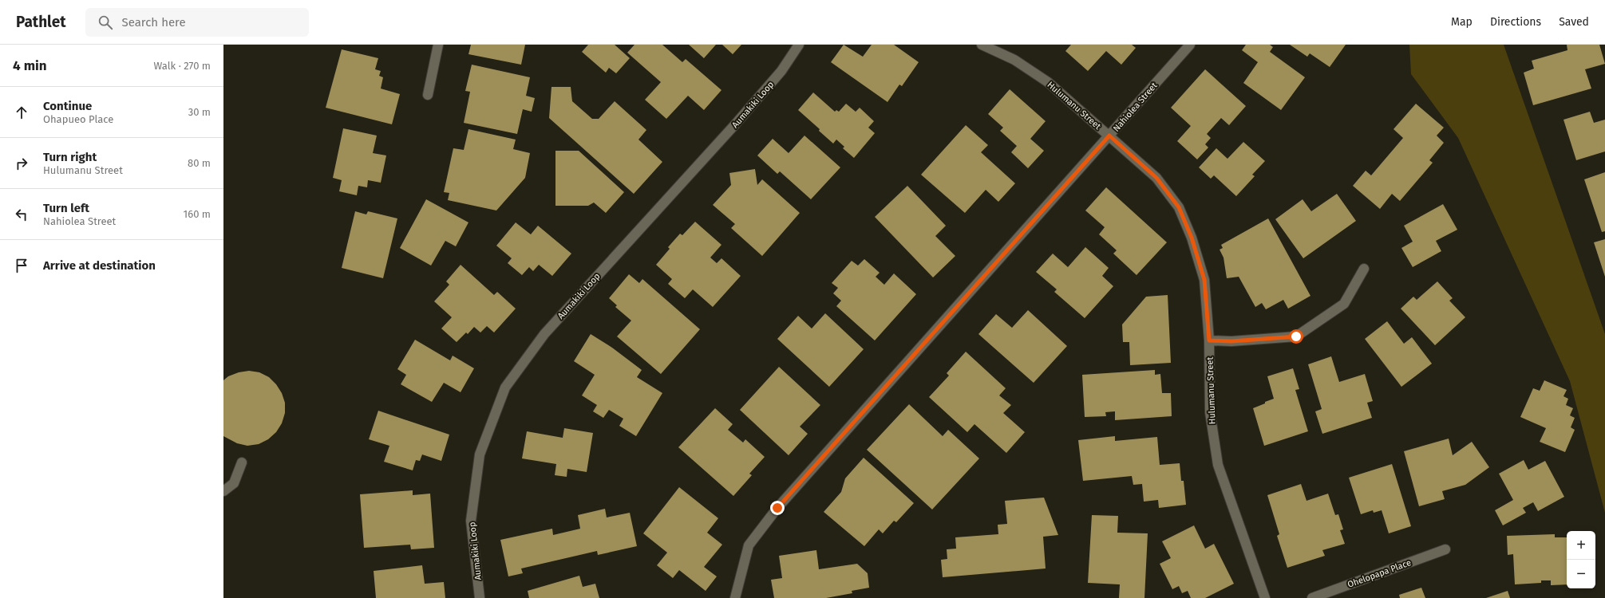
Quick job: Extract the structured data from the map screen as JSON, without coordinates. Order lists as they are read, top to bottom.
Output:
{
  "streets": {
    "street": [
      "Aumakiki Loop",
      "Hulumanu Street",
      "Nahiolea Street",
      "Ohelopapa Place"
    ]
  },
  "crossings": [
    ["Hulumanu Street", "Nahiolea Street"]
  ],
  "page": {
    "header": "Pathlet",
    "search": "Search here",
    "nav": ["Map", "Directions", "Saved"],
    "heading": ["4 min", "Walk · 270 m"],
    "list": [
      ["Continue", "Ohapueo Place", "30 m"],
      ["Turn right", "Hulumanu Street", "80 m"],
      ["Turn left", "Nahiolea Street", "160 m"],
      "Arrive at destination"
    ],
    "map_buttons": ["+", "−"]
  }
}
